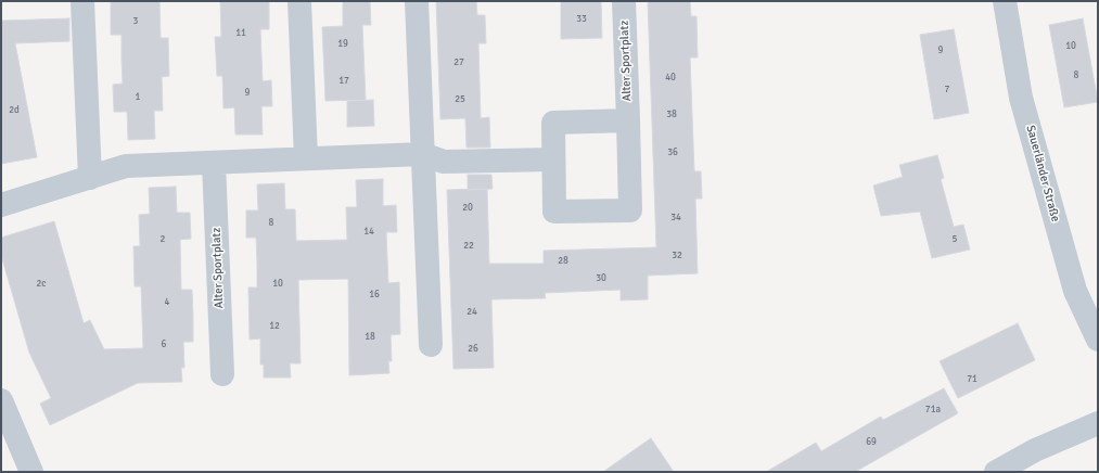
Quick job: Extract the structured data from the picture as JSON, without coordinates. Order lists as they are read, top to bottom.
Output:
{
  "streets": {
    "street": ["Alter Sportplatz", "Sauerländer Straße"]
  },
  "house_numbers": [
    "33",
    "3",
    "11",
    "19",
    "10",
    "9",
    "27",
    "8",
    "40",
    "17",
    "7",
    "9",
    "1",
    "25",
    "2d",
    "38",
    "36",
    "20",
    "34",
    "8",
    "14",
    "2",
    "5",
    "22",
    "32",
    "28",
    "30",
    "2c",
    "10",
    "16",
    "4",
    "24",
    "12",
    "18",
    "6",
    "26",
    "71",
    "71a",
    "69"
  ]
}
